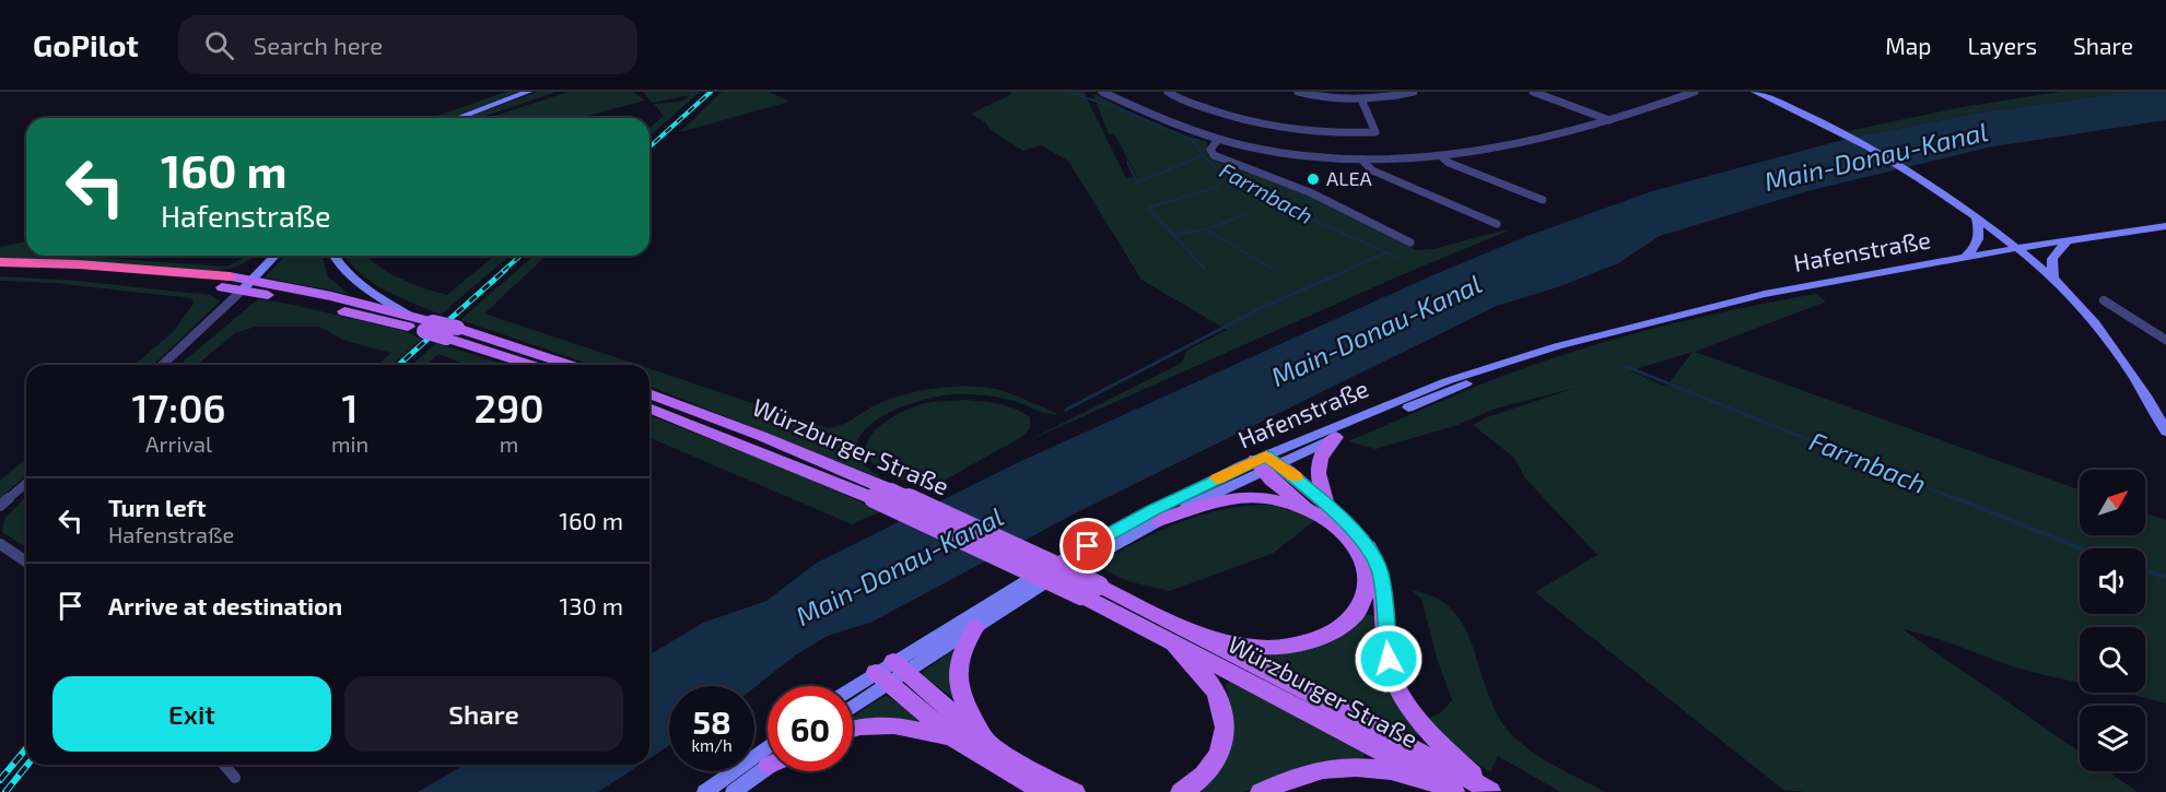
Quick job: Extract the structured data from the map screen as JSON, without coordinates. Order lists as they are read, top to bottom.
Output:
{
  "streets": {
    "main road": ["Hafenstraße", "Würzburger Straße"]
  },
  "water": ["Main-Donau-Kanal", "Farrnbach"],
  "places": ["ALEA"],
  "north": "top right",
  "page": {
    "header": "GoPilot",
    "search": "Search here",
    "nav": ["Map", "Layers", "Share"],
    "turn": ["160 m", "Hafenstraße"],
    "eta": [
      "17:06",
      "Arrival",
      "1",
      "min",
      "290",
      "m"
    ],
    "list": [
      {
        "name": "Turn left",
        "note": "Hafenstraße",
        "value": "160 m"
      },
      {
        "name": "Arrive at destination",
        "value": "130 m"
      }
    ],
    "buttons": ["Exit", "Share"],
    "speed": "58 km/h",
    "limit": "60"
  }
}
